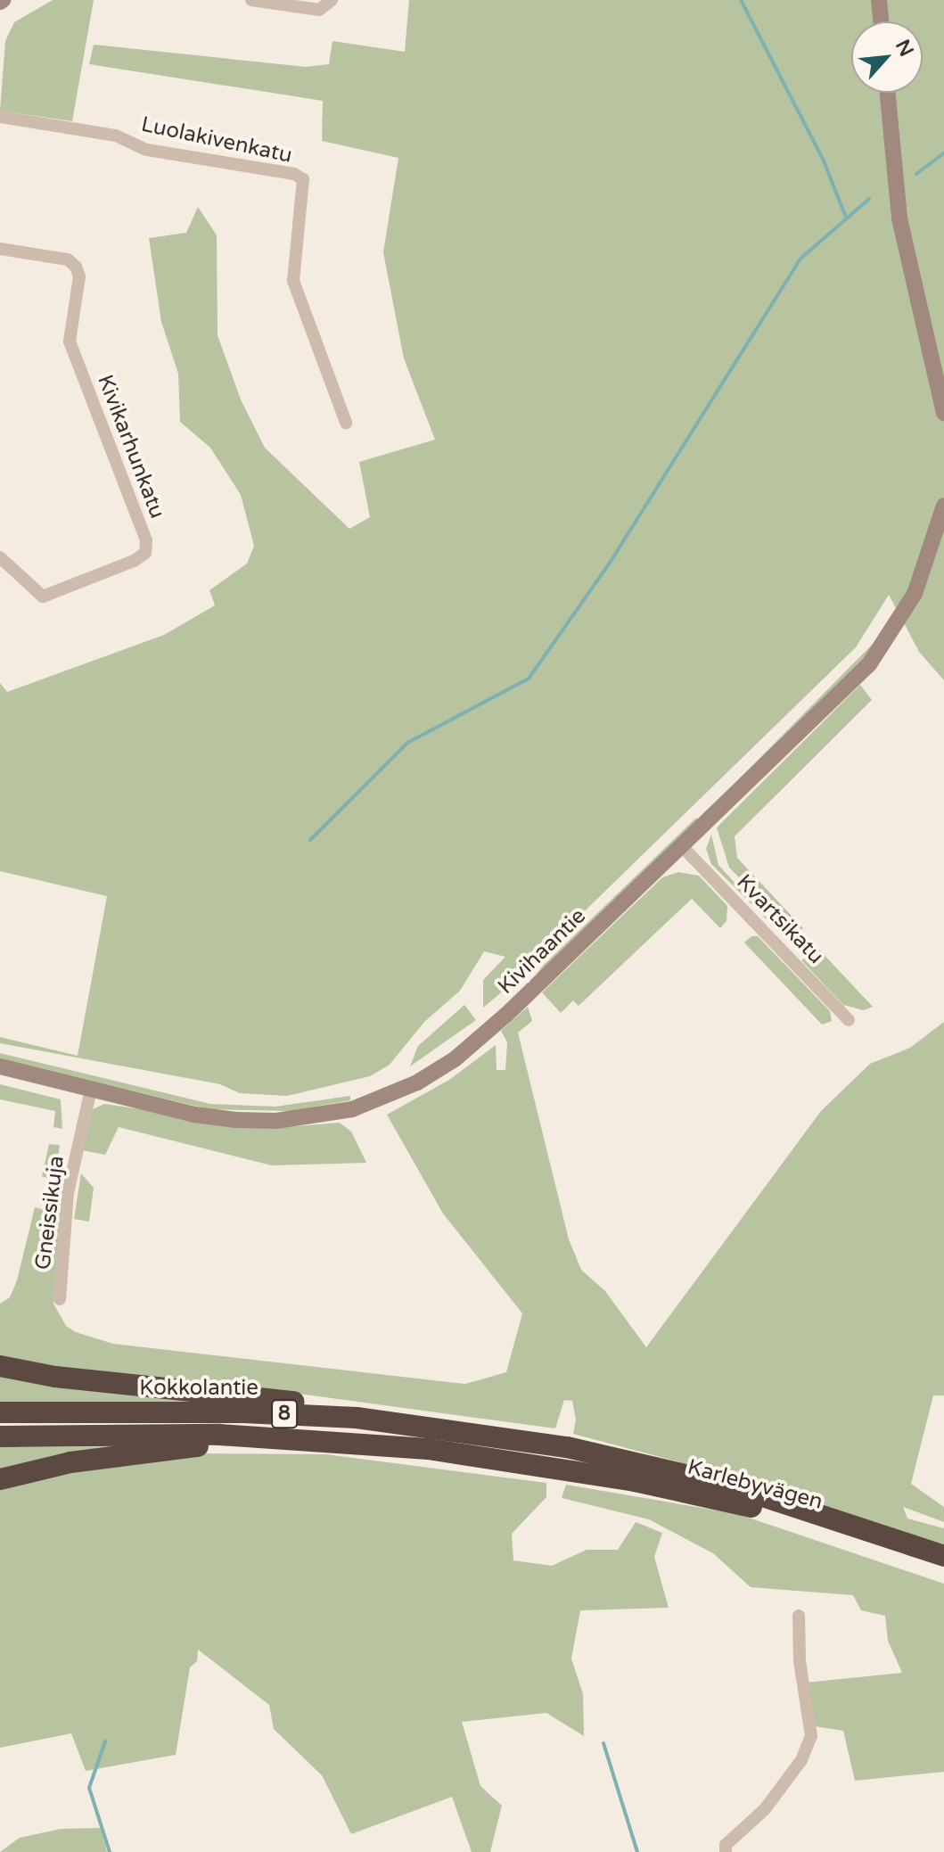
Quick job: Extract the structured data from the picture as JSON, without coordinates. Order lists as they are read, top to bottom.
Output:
{
  "streets": {
    "highway": ["Kokkolantie", "8", "Karlebyvägen"],
    "main road": ["Kivihaantie"],
    "street": [
      "Luolakivenkatu",
      "Kivikarhunkatu",
      "Kvartsikatu",
      "Gneissikuja"
    ]
  },
  "crossings": [
    ["Kvartsikatu", "Kivihaantie"],
    ["Kivihaantie", "Gneissikuja"],
    ["Kokkolantie", "Karlebyvägen"],
    ["8", "Karlebyvägen"]
  ],
  "north": "top right"
}
